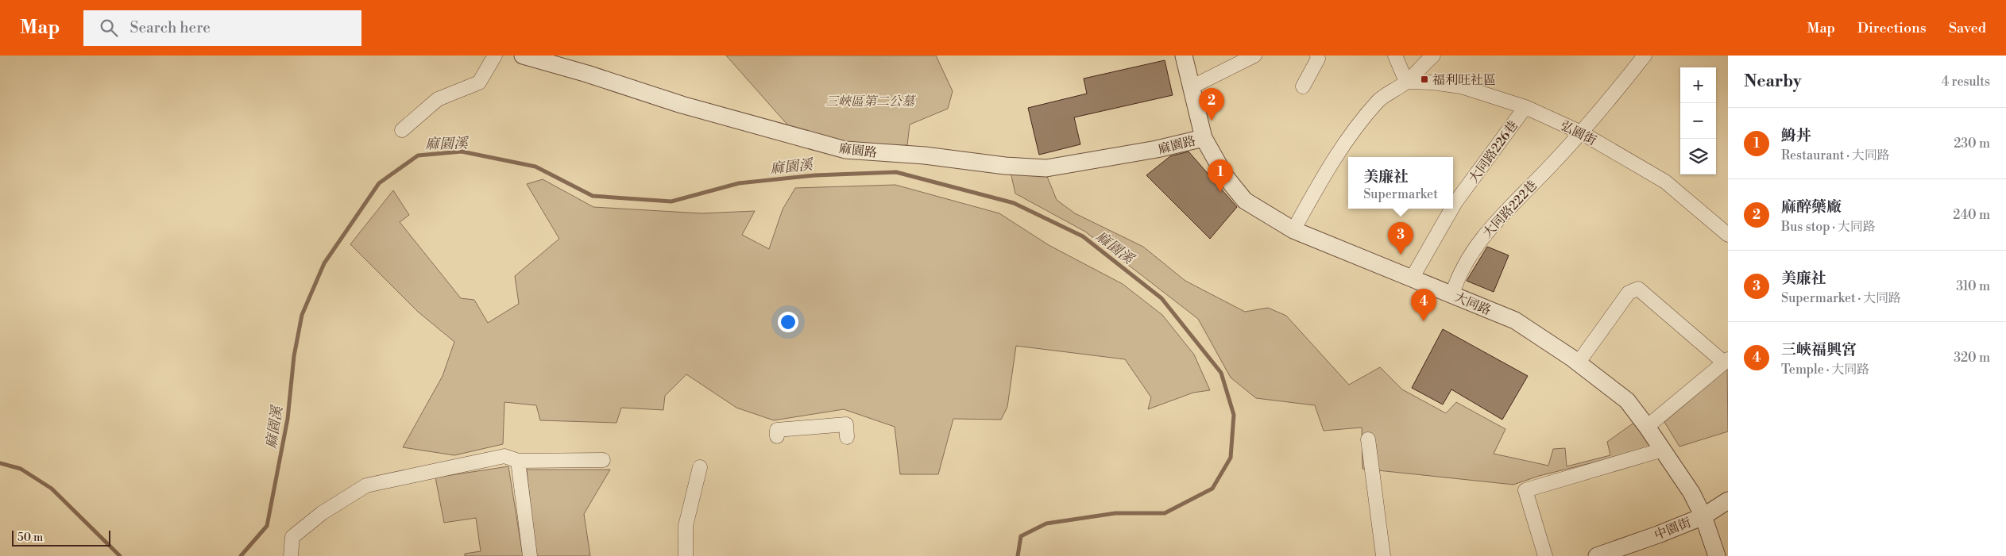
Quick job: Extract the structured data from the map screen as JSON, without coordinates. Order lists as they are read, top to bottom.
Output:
{
  "streets": {
    "street": [
      "弘園街",
      "麻園路",
      "大同路226巷",
      "大同路222巷",
      "大同路",
      "中園街"
    ]
  },
  "crossings": [
    ["弘園街", "大同路226巷"],
    ["弘園街", "大同路222巷"],
    ["麻園路", "大同路"],
    ["大同路226巷", "大同路"],
    ["大同路222巷", "大同路"],
    ["大同路", "中園街"]
  ],
  "water": ["麻園溪"],
  "parks": ["三峽區第二公墓"],
  "places": {
    "transit": ["福利旺社區"]
  },
  "scale_bar": "50 m",
  "page": {
    "header": "Map",
    "search": "Search here",
    "nav": ["Map", "Directions", "Saved"],
    "heading": ["Nearby", "4 results"],
    "map_buttons": ["+", "−"],
    "pins": [
      "2",
      "1",
      "3",
      "4"
    ],
    "list": [
      {
        "mark": "1",
        "name": "鯓丼",
        "note": "Restaurant · 大同路",
        "value": "230 m"
      },
      {
        "mark": "2",
        "name": "麻醉藥廠",
        "note": "Bus stop · 大同路",
        "value": "240 m"
      },
      {
        "mark": "3",
        "name": "美廉社",
        "note": "Supermarket · 大同路",
        "value": "310 m"
      },
      {
        "mark": "4",
        "name": "三峽福興宮",
        "note": "Temple · 大同路",
        "value": "320 m"
      }
    ],
    "popup": ["美廉社", "Supermarket"],
    "scale": "50 m"
  }
}
